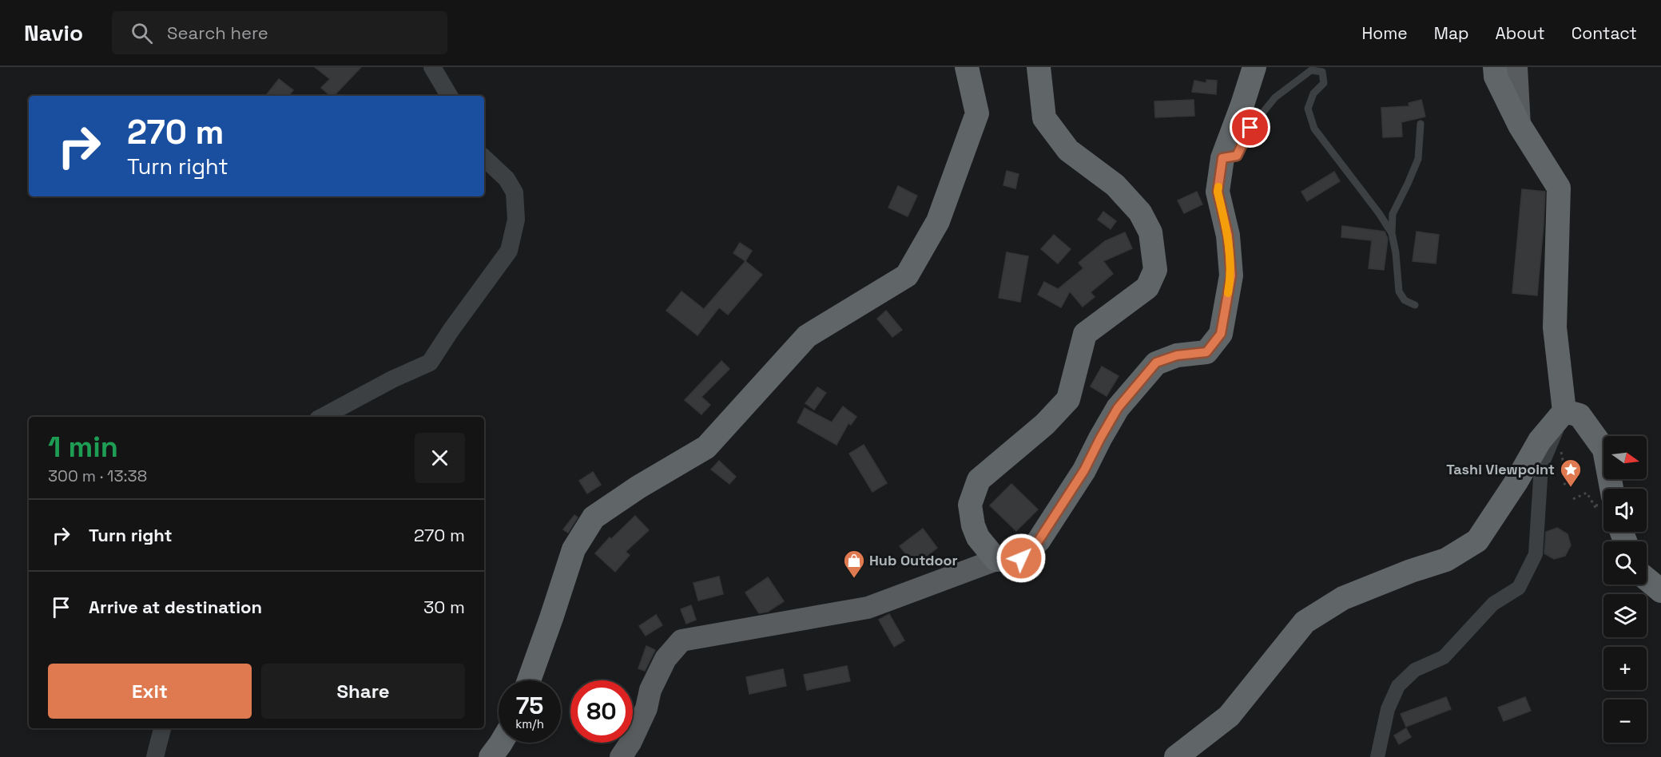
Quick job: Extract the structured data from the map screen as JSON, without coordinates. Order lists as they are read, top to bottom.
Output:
{
  "places": {
    "place": ["Tashi Viewpoint"],
    "shop": ["Hub Outdoor"]
  },
  "north": "right",
  "page": {
    "header": "Navio",
    "search": "Search here",
    "nav": [
      "Home",
      "Map",
      "About",
      "Contact"
    ],
    "turn": ["270 m", "Turn right"],
    "heading": ["1 min", "300 m · 13:38"],
    "map_buttons": ["+", "−"],
    "list": [
      {
        "name": "Turn right",
        "value": "270 m"
      },
      {
        "name": "Arrive at destination",
        "value": "30 m"
      }
    ],
    "buttons": ["Exit", "Share"],
    "speed": "75 km/h",
    "limit": "80"
  }
}
